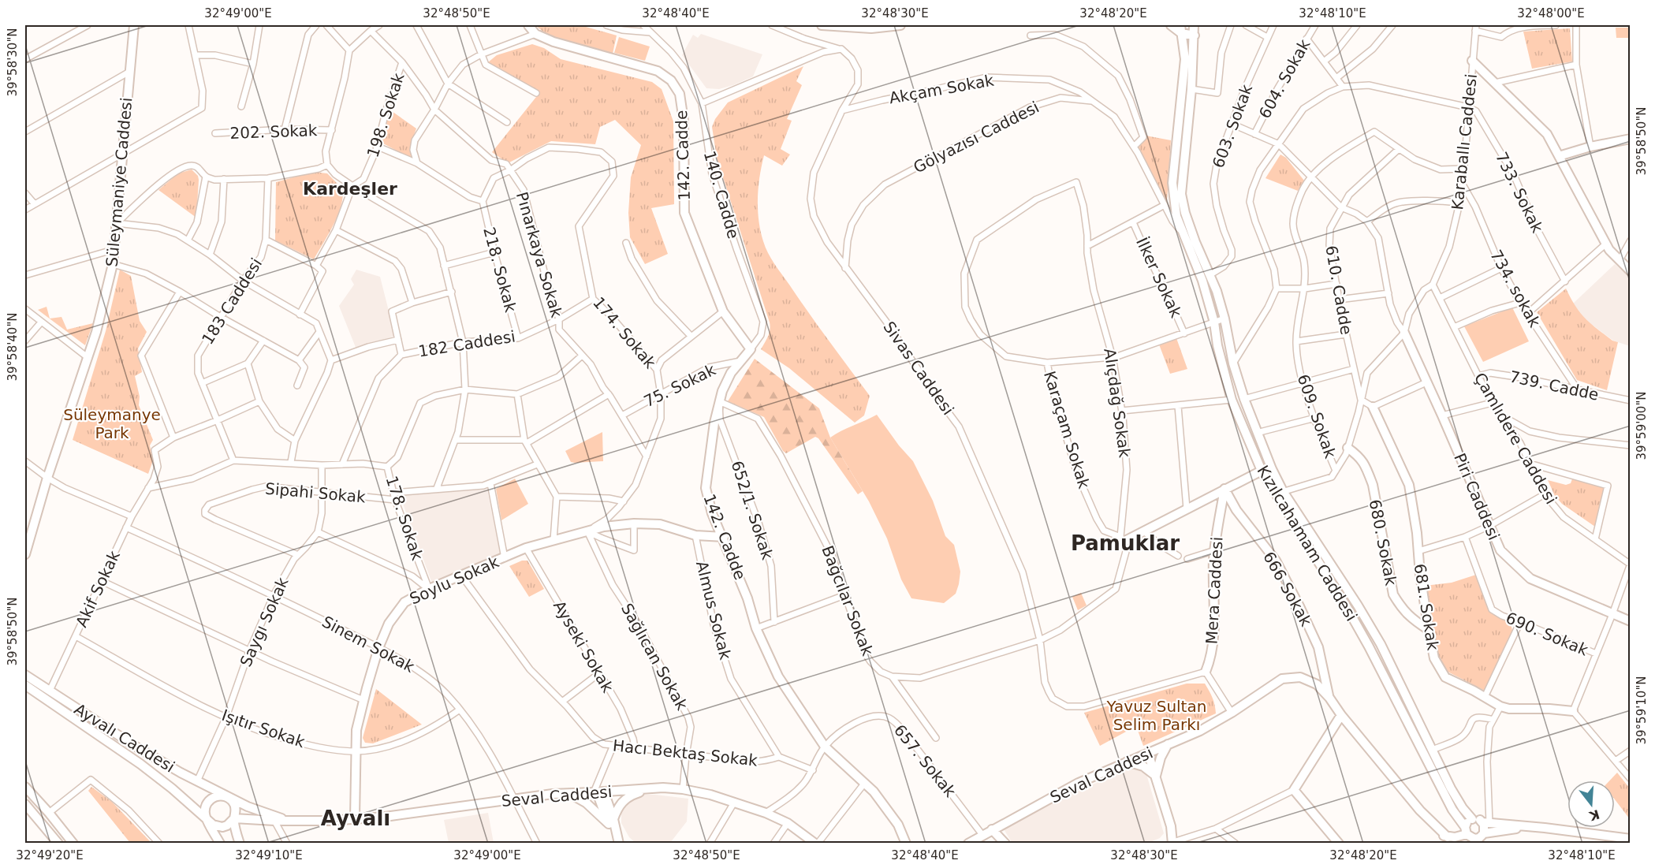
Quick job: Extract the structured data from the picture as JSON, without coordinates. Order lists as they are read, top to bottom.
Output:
{
  "streets": {
    "main road": [
      "142. Cadde",
      "Süleymaniye Caddesi",
      "Piri Caddesi",
      "680. Sokak",
      "Kızılcahamam Caddesi",
      "Soylu Sokak",
      "666 Sokak",
      "Mera Caddesi",
      "681. Sokak",
      "Ayvalı Caddesi",
      "Seval Caddesi"
    ],
    "street": [
      "604. Sokak",
      "Akçam Sokak",
      "198. Sokak",
      "603. Sokak",
      "202. Sokak",
      "Gölyazısı Caddesi",
      "Karaballı Caddesi",
      "733. Sokak",
      "140. Cadde",
      "Pınarkaya Sokak",
      "218. Sokak",
      "İlker Sokak",
      "734. sokak",
      "610. Cadde",
      "183 Caddesi",
      "174. Sokak",
      "182 Caddesi",
      "Sivas Caddesi",
      "75. Sokak",
      "739. Cadde",
      "Alıçdağ Sokak",
      "609. Sokak",
      "Karaçam Sokak",
      "Çamlıdere Caddesi",
      "Sipahi Sokak",
      "652/1. Sokak",
      "178. Sokak",
      "Akif Sokak",
      "Bağcılar Sokak",
      "Almus Sokak",
      "Saygı Sokak",
      "690. Sokak",
      "Sinem Sokak",
      "Ayseki Sokak",
      "Sağlıcan Sokak",
      "Işıtır Sokak",
      "Hacı Bektaş Sokak",
      "657. Sokak"
    ]
  },
  "crossings": [
    ["Akçam Sokak", "Gölyazısı Caddesi"],
    ["Akçam Sokak", "Sivas Caddesi"],
    ["603. Sokak", "Kızılcahamam Caddesi"],
    ["Gölyazısı Caddesi", "Sivas Caddesi"],
    ["Gölyazısı Caddesi", "Kızılcahamam Caddesi"],
    ["Karaballı Caddesi", "733. Sokak"],
    ["Karaballı Caddesi", "734. sokak"],
    ["Karaballı Caddesi", "610. Cadde"],
    ["Karaballı Caddesi", "609. Sokak"],
    ["Karaballı Caddesi", "Çamlıdere Caddesi"],
    ["Karaballı Caddesi", "Piri Caddesi"],
    ["Karaballı Caddesi", "680. Sokak"],
    ["142. Cadde", "140. Cadde"],
    ["142. Cadde", "75. Sokak"],
    ["142. Cadde", "652/1. Sokak"],
    ["142. Cadde", "Soylu Sokak"],
    ["142. Cadde", "Bağcılar Sokak"],
    ["142. Cadde", "657. Sokak"],
    ["Pınarkaya Sokak", "174. Sokak"],
    ["Pınarkaya Sokak", "182 Caddesi"],
    ["Pınarkaya Sokak", "75. Sokak"],
    ["Pınarkaya Sokak", "178. Sokak"],
    ["218. Sokak", "174. Sokak"],
    ["218. Sokak", "182 Caddesi"],
    ["734. sokak", "739. Cadde"],
    ["610. Cadde", "609. Sokak"],
    ["174. Sokak", "182 Caddesi"],
    ["174. Sokak", "75. Sokak"],
    ["174. Sokak", "Soylu Sokak"],
    ["174. Sokak", "Sağlıcan Sokak"],
    ["Sivas Caddesi", "Alıçdağ Sokak"],
    ["Sivas Caddesi", "Mera Caddesi"],
    ["739. Cadde", "Çamlıdere Caddesi"],
    ["Alıçdağ Sokak", "Karaçam Sokak"],
    ["Sipahi Sokak", "178. Sokak"],
    ["Sipahi Sokak", "Saygı Sokak"],
    ["652/1. Sokak", "Bağcılar Sokak"],
    ["178. Sokak", "Soylu Sokak"],
    ["680. Sokak", "681. Sokak"],
    ["Kızılcahamam Caddesi", "Seval Caddesi"],
    ["Soylu Sokak", "Almus Sokak"],
    ["Soylu Sokak", "Sinem Sokak"],
    ["Soylu Sokak", "Ayseki Sokak"],
    ["Soylu Sokak", "Sağlıcan Sokak"],
    ["Soylu Sokak", "Işıtır Sokak"],
    ["Soylu Sokak", "Hacı Bektaş Sokak"],
    ["Soylu Sokak", "Seval Caddesi"],
    ["Akif Sokak", "Sinem Sokak"],
    ["Akif Sokak", "Işıtır Sokak"],
    ["Akif Sokak", "Ayvalı Caddesi"],
    ["666 Sokak", "Mera Caddesi"],
    ["666 Sokak", "Seval Caddesi"],
    ["Almus Sokak", "Hacı Bektaş Sokak"],
    ["Saygı Sokak", "Sinem Sokak"],
    ["Saygı Sokak", "Işıtır Sokak"],
    ["Saygı Sokak", "Ayvalı Caddesi"],
    ["Sinem Sokak", "Işıtır Sokak"],
    ["Sinem Sokak", "Seval Caddesi"],
    ["Ayseki Sokak", "Hacı Bektaş Sokak"],
    ["Sağlıcan Sokak", "Hacı Bektaş Sokak"],
    ["Sağlıcan Sokak", "Seval Caddesi"],
    ["Ayvalı Caddesi", "Seval Caddesi"],
    ["657. Sokak", "Seval Caddesi"]
  ],
  "districts": ["Kardeşler", "Pamuklar", "Ayvalı"],
  "parks": ["Süleymanye Park", "Yavuz Sultan Selim Parkı"],
  "north": "bottom",
  "coordinates": [
    "32°49'00\"E",
    "32°48'50\"E",
    "32°48'40\"E",
    "32°48'30\"E",
    "32°48'20\"E",
    "32°48'10\"E",
    "32°48'00\"E",
    "39°58'30\"N",
    "39°58'50\"N",
    "39°58'40\"N",
    "39°59'00\"N",
    "39°59'10\"N",
    "32°49'20\"E",
    "32°49'10\"E"
  ]
}
